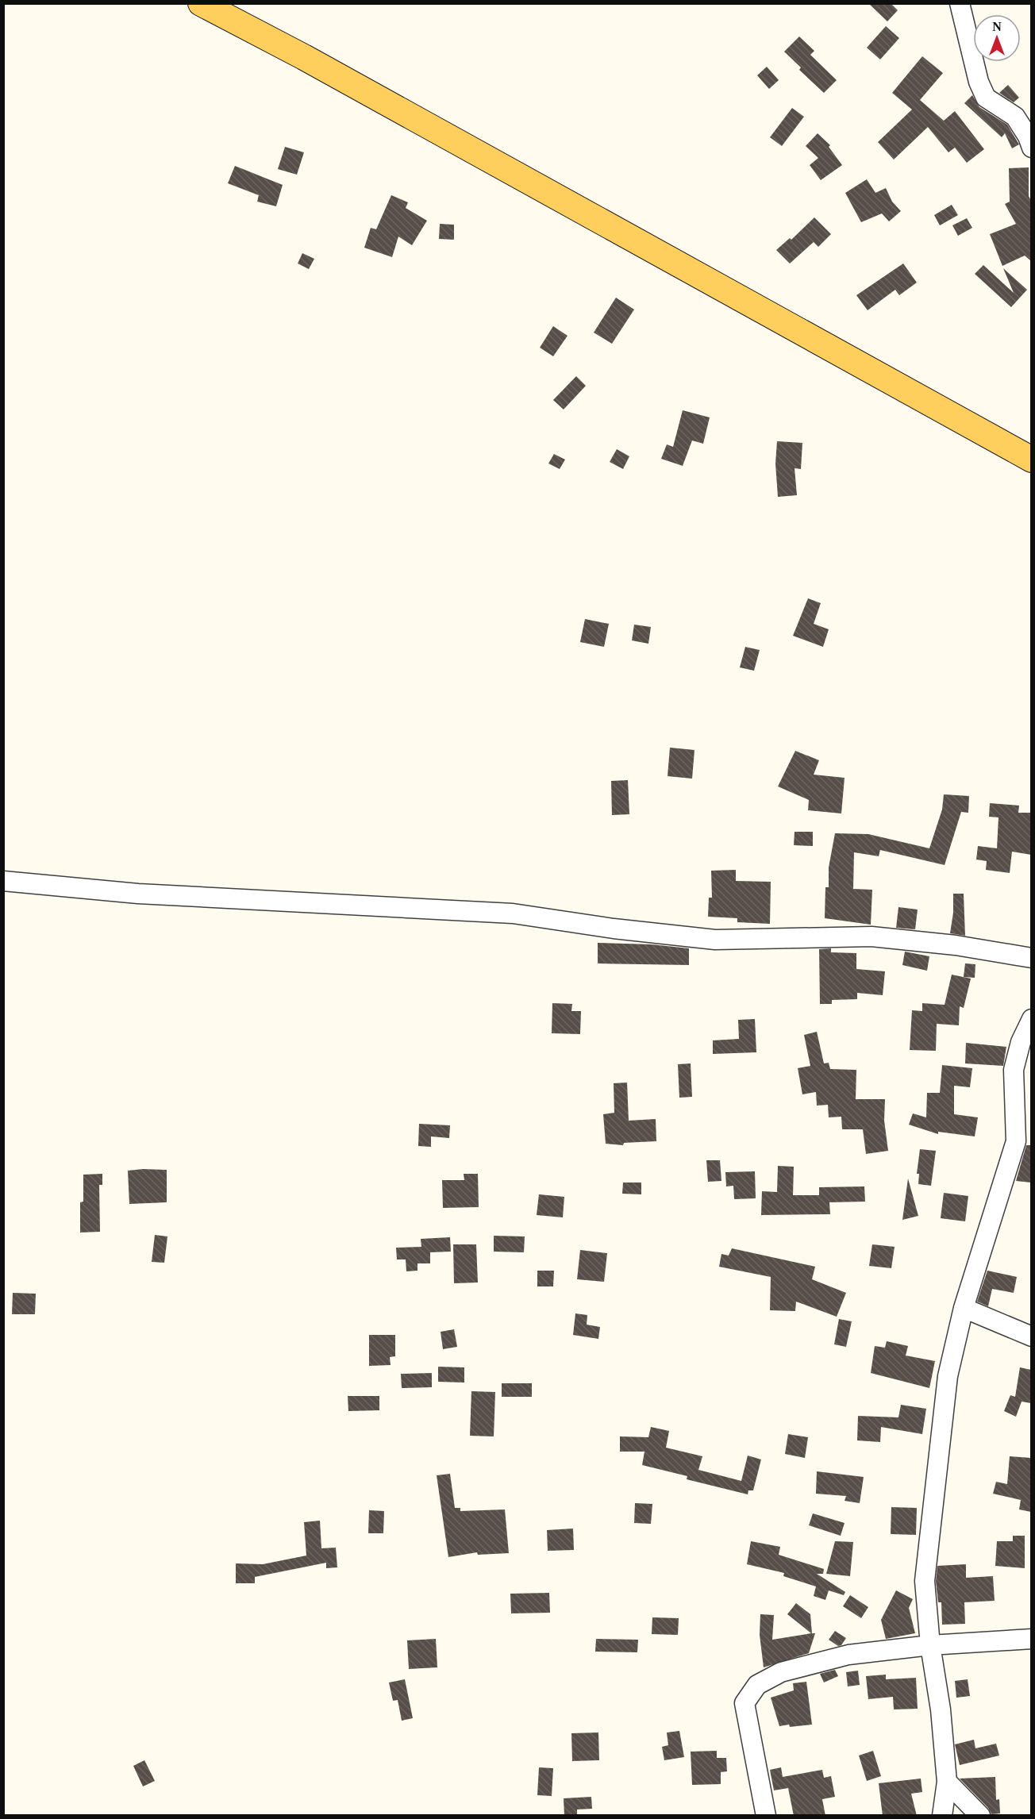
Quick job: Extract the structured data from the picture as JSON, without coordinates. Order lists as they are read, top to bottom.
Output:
{
  "north": "top"
}
